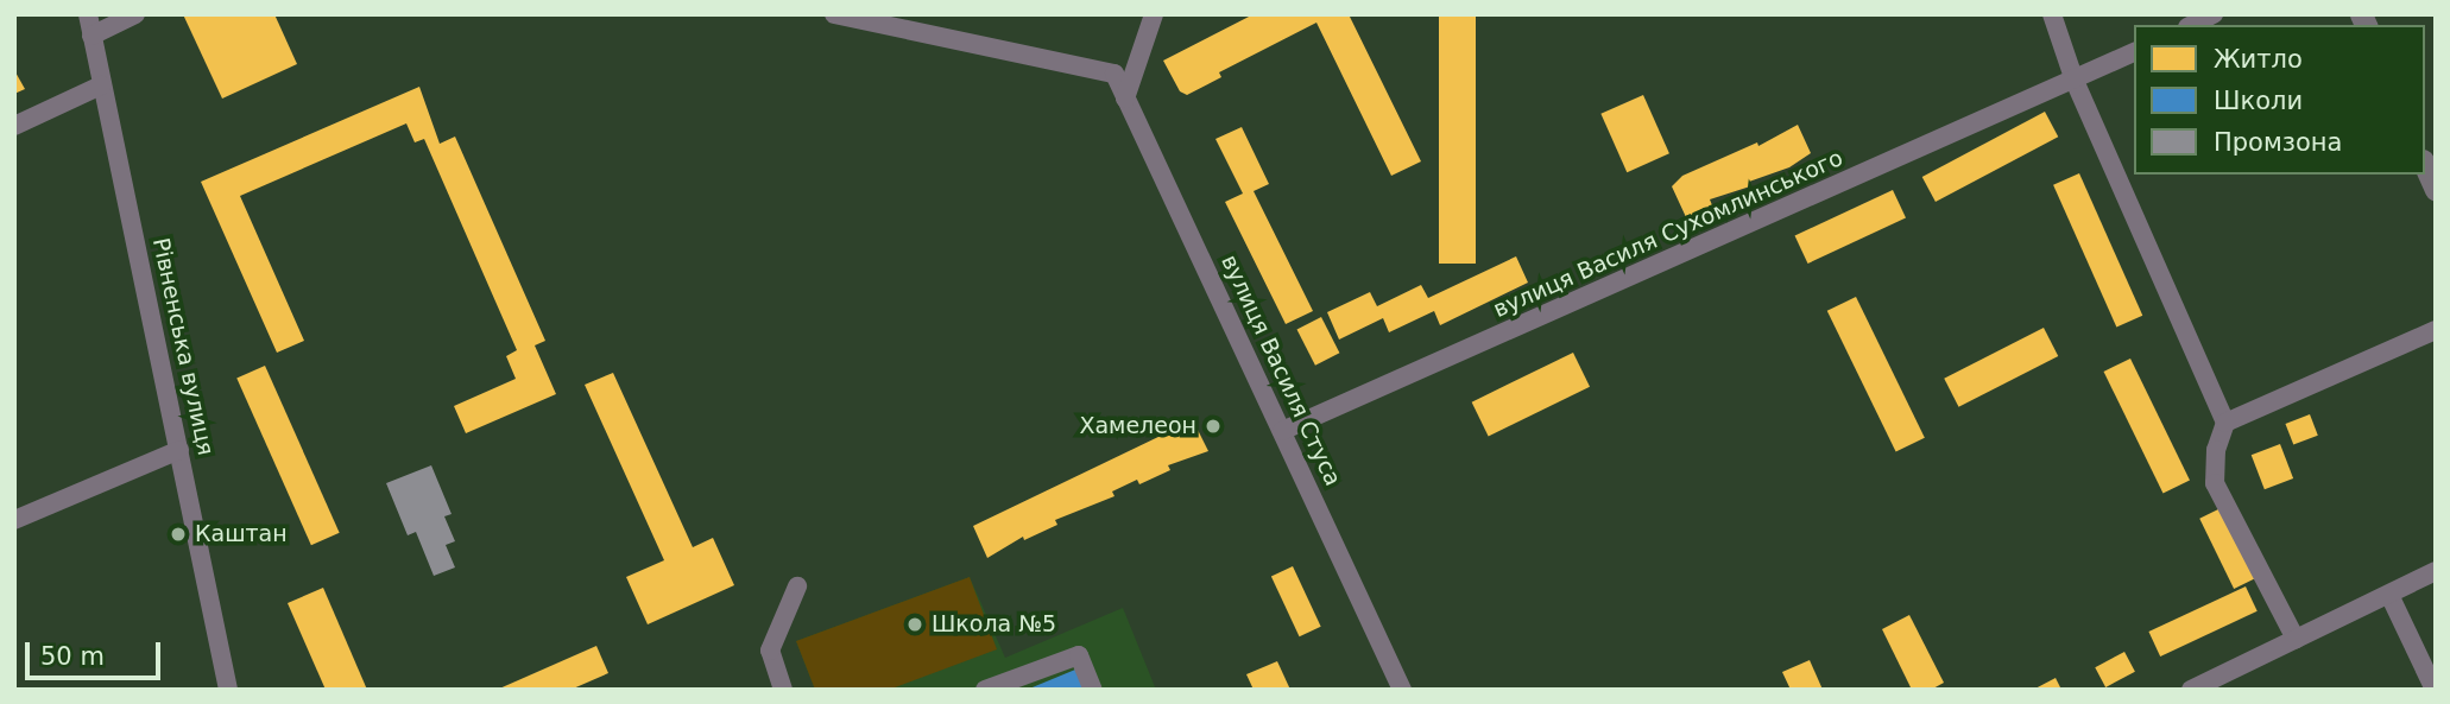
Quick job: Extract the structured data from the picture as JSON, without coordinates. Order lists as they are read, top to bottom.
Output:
{
  "streets": {
    "street": ["вулиця Василя Сухомлинського", "Рівненська вулиця", "вулиця Василя Стуса"]
  },
  "crossings": [
    ["вулиця Василя Сухомлинського", "вулиця Василя Стуса"]
  ],
  "places": ["Хамелеон", "Каштан", "Школа №5"],
  "legend": ["Житло", "Школи", "Промзона"],
  "scale_bar": "50 m"
}
